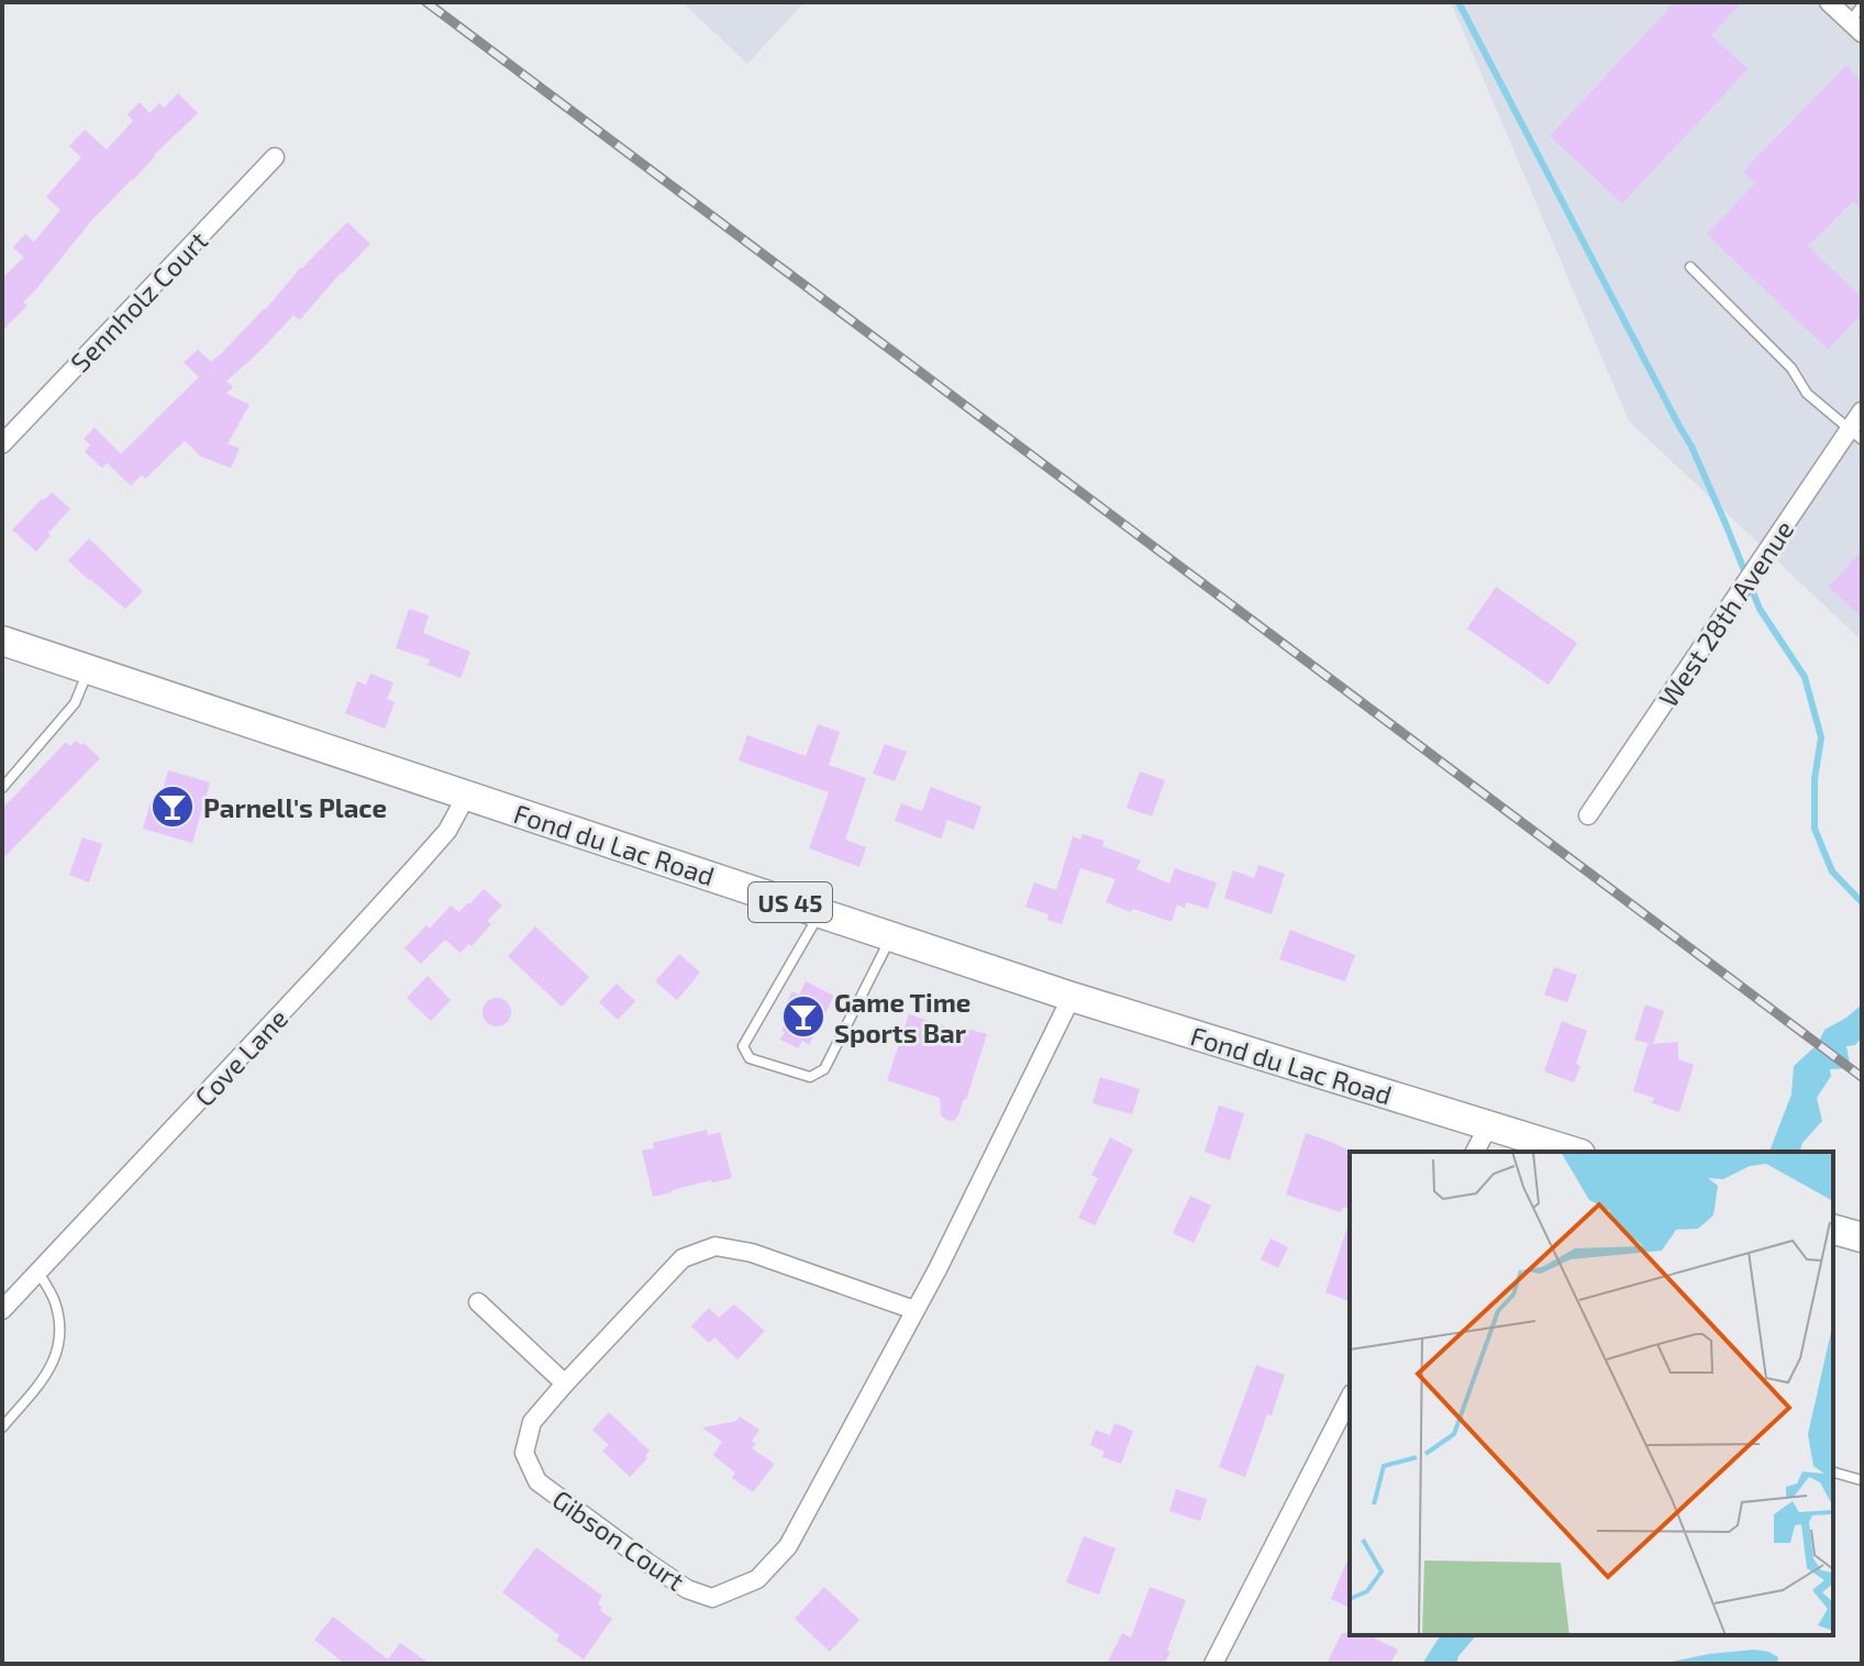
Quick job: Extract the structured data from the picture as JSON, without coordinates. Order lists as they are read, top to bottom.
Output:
{
  "streets": {
    "main road": ["Fond du Lac Road", "US 45"],
    "street": [
      "Sennholz Court",
      "West 28th Avenue",
      "Cove Lane",
      "Gibson Court"
    ]
  },
  "crossings": [
    ["Fond du Lac Road", "Cove Lane"],
    ["Fond du Lac Road", "Gibson Court"]
  ],
  "places": {
    "bar": ["Parnell's Place", "Game Time Sports Bar"]
  }
}
